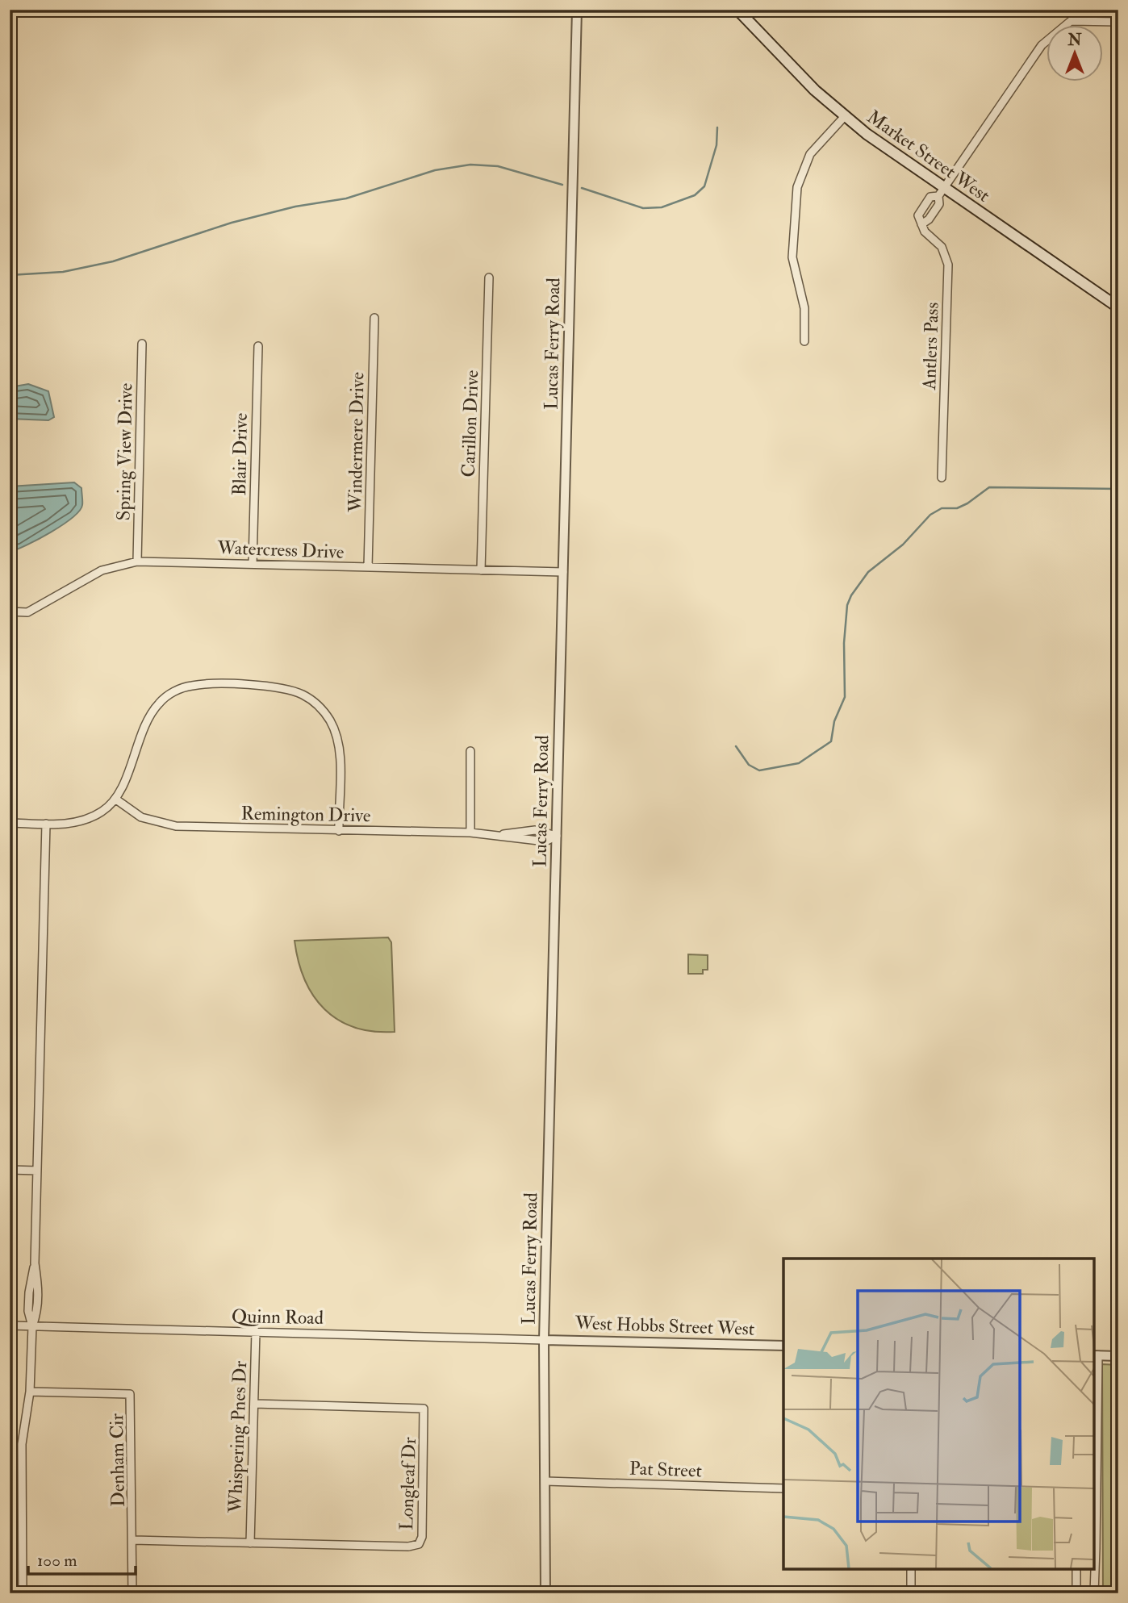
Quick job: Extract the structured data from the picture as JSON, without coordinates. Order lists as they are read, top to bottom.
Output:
{
  "streets": {
    "main road": ["Market Street West"],
    "street": [
      "Lucas Ferry Road",
      "Antlers Pass",
      "Carillon Drive",
      "Windermere Drive",
      "Spring View Drive",
      "Blair Drive",
      "Watercress Drive",
      "Remington Drive",
      "Quinn Road",
      "West Hobbs Street West",
      "Whispering Pnes Dr",
      "Denham Cir",
      "Pat Street",
      "Longleaf Dr"
    ]
  },
  "crossings": [
    ["Lucas Ferry Road", "Watercress Drive"],
    ["Lucas Ferry Road", "Remington Drive"],
    ["Lucas Ferry Road", "Quinn Road"],
    ["Lucas Ferry Road", "West Hobbs Street West"],
    ["Lucas Ferry Road", "Pat Street"],
    ["Carillon Drive", "Watercress Drive"],
    ["Windermere Drive", "Watercress Drive"],
    ["Spring View Drive", "Watercress Drive"],
    ["Blair Drive", "Watercress Drive"],
    ["Quinn Road", "West Hobbs Street West"],
    ["Quinn Road", "Whispering Pnes Dr"],
    ["Whispering Pnes Dr", "Longleaf Dr"],
    ["Denham Cir", "Longleaf Dr"]
  ],
  "scale_bar": "100 m",
  "north": "top"
}
